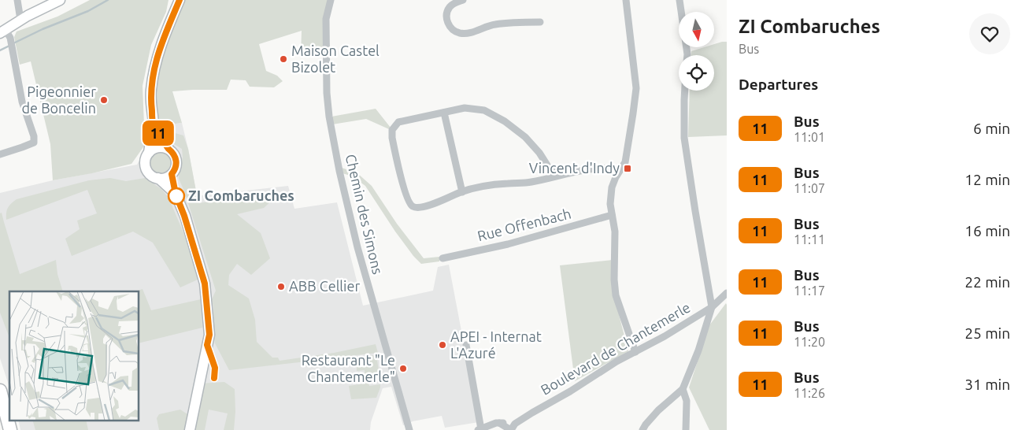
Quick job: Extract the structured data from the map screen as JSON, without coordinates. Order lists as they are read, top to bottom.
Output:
{
  "streets": {
    "street": ["Chemin des Simons", "Rue Offenbach", "Boulevard de Chantemerle"]
  },
  "places": {
    "other": [
      "Maison Castel Bizolet",
      "Pigeonnier de Boncelin",
      "ZI Combaruches",
      "ABB Cellier",
      "APEI - Internat L'Azuré",
      "Restaurant \"Le Chantemerle\""
    ],
    "transit": ["Vincent d'Indy"]
  },
  "lines": ["bus line 11"],
  "north": "bottom",
  "page": {
    "on_map": "11",
    "heading": [
      ["ZI Combaruches", "Bus"],
      "Departures"
    ],
    "list": [
      {
        "mark": "11",
        "name": "Bus",
        "note": "11:01",
        "value": "6 min"
      },
      {
        "mark": "11",
        "name": "Bus",
        "note": "11:07",
        "value": "12 min"
      },
      {
        "mark": "11",
        "name": "Bus",
        "note": "11:11",
        "value": "16 min"
      },
      {
        "mark": "11",
        "name": "Bus",
        "note": "11:17",
        "value": "22 min"
      },
      {
        "mark": "11",
        "name": "Bus",
        "note": "11:20",
        "value": "25 min"
      },
      {
        "mark": "11",
        "name": "Bus",
        "note": "11:26",
        "value": "31 min"
      }
    ]
  }
}
